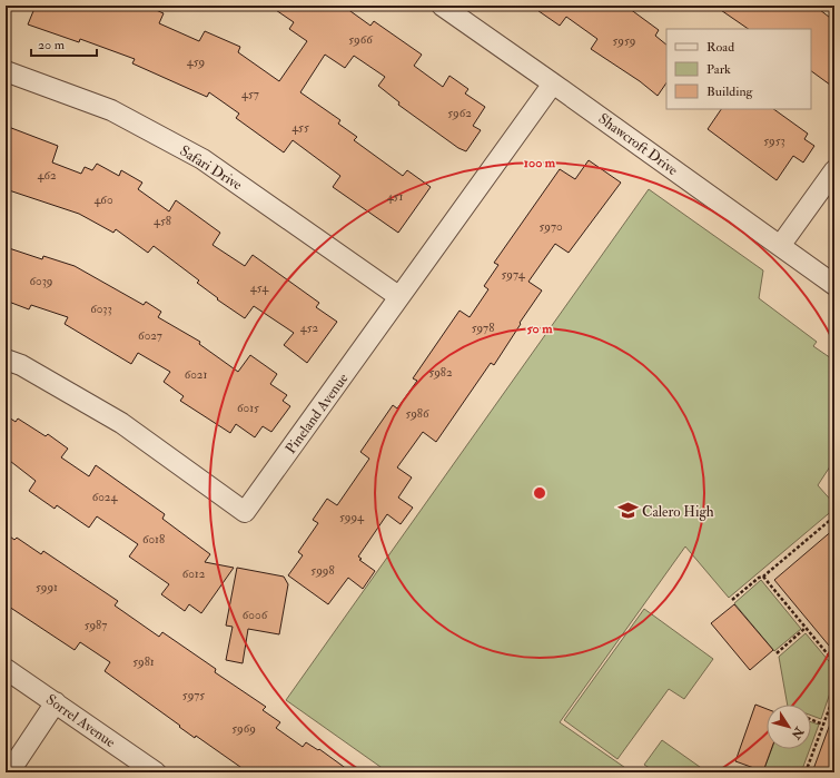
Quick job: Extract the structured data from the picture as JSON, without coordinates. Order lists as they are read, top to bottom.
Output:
{
  "streets": {
    "street": [
      "Shawcroft Drive",
      "Safari Drive",
      "Pineland Avenue",
      "Sorrel Avenue"
    ]
  },
  "crossings": [
    ["Shawcroft Drive", "Pineland Avenue"],
    ["Safari Drive", "Pineland Avenue"]
  ],
  "places": {
    "school or university": ["Calero High"]
  },
  "house_numbers": [
    "5966",
    "5959",
    "459",
    "457",
    "5962",
    "455",
    "5953",
    "462",
    "451",
    "460",
    "458",
    "5970",
    "5974",
    "6039",
    "454",
    "6033",
    "452",
    "5978",
    "6027",
    "5982",
    "6021",
    "6015",
    "5986",
    "6024",
    "5994",
    "6018",
    "5998",
    "6012",
    "5991",
    "6006",
    "5987",
    "5981",
    "5975",
    "5969"
  ],
  "legend": ["Road", "Park", "Building"],
  "scale_bar": "20 m",
  "north": "bottom right",
  "rings": ["100 m", "50 m"]
}
